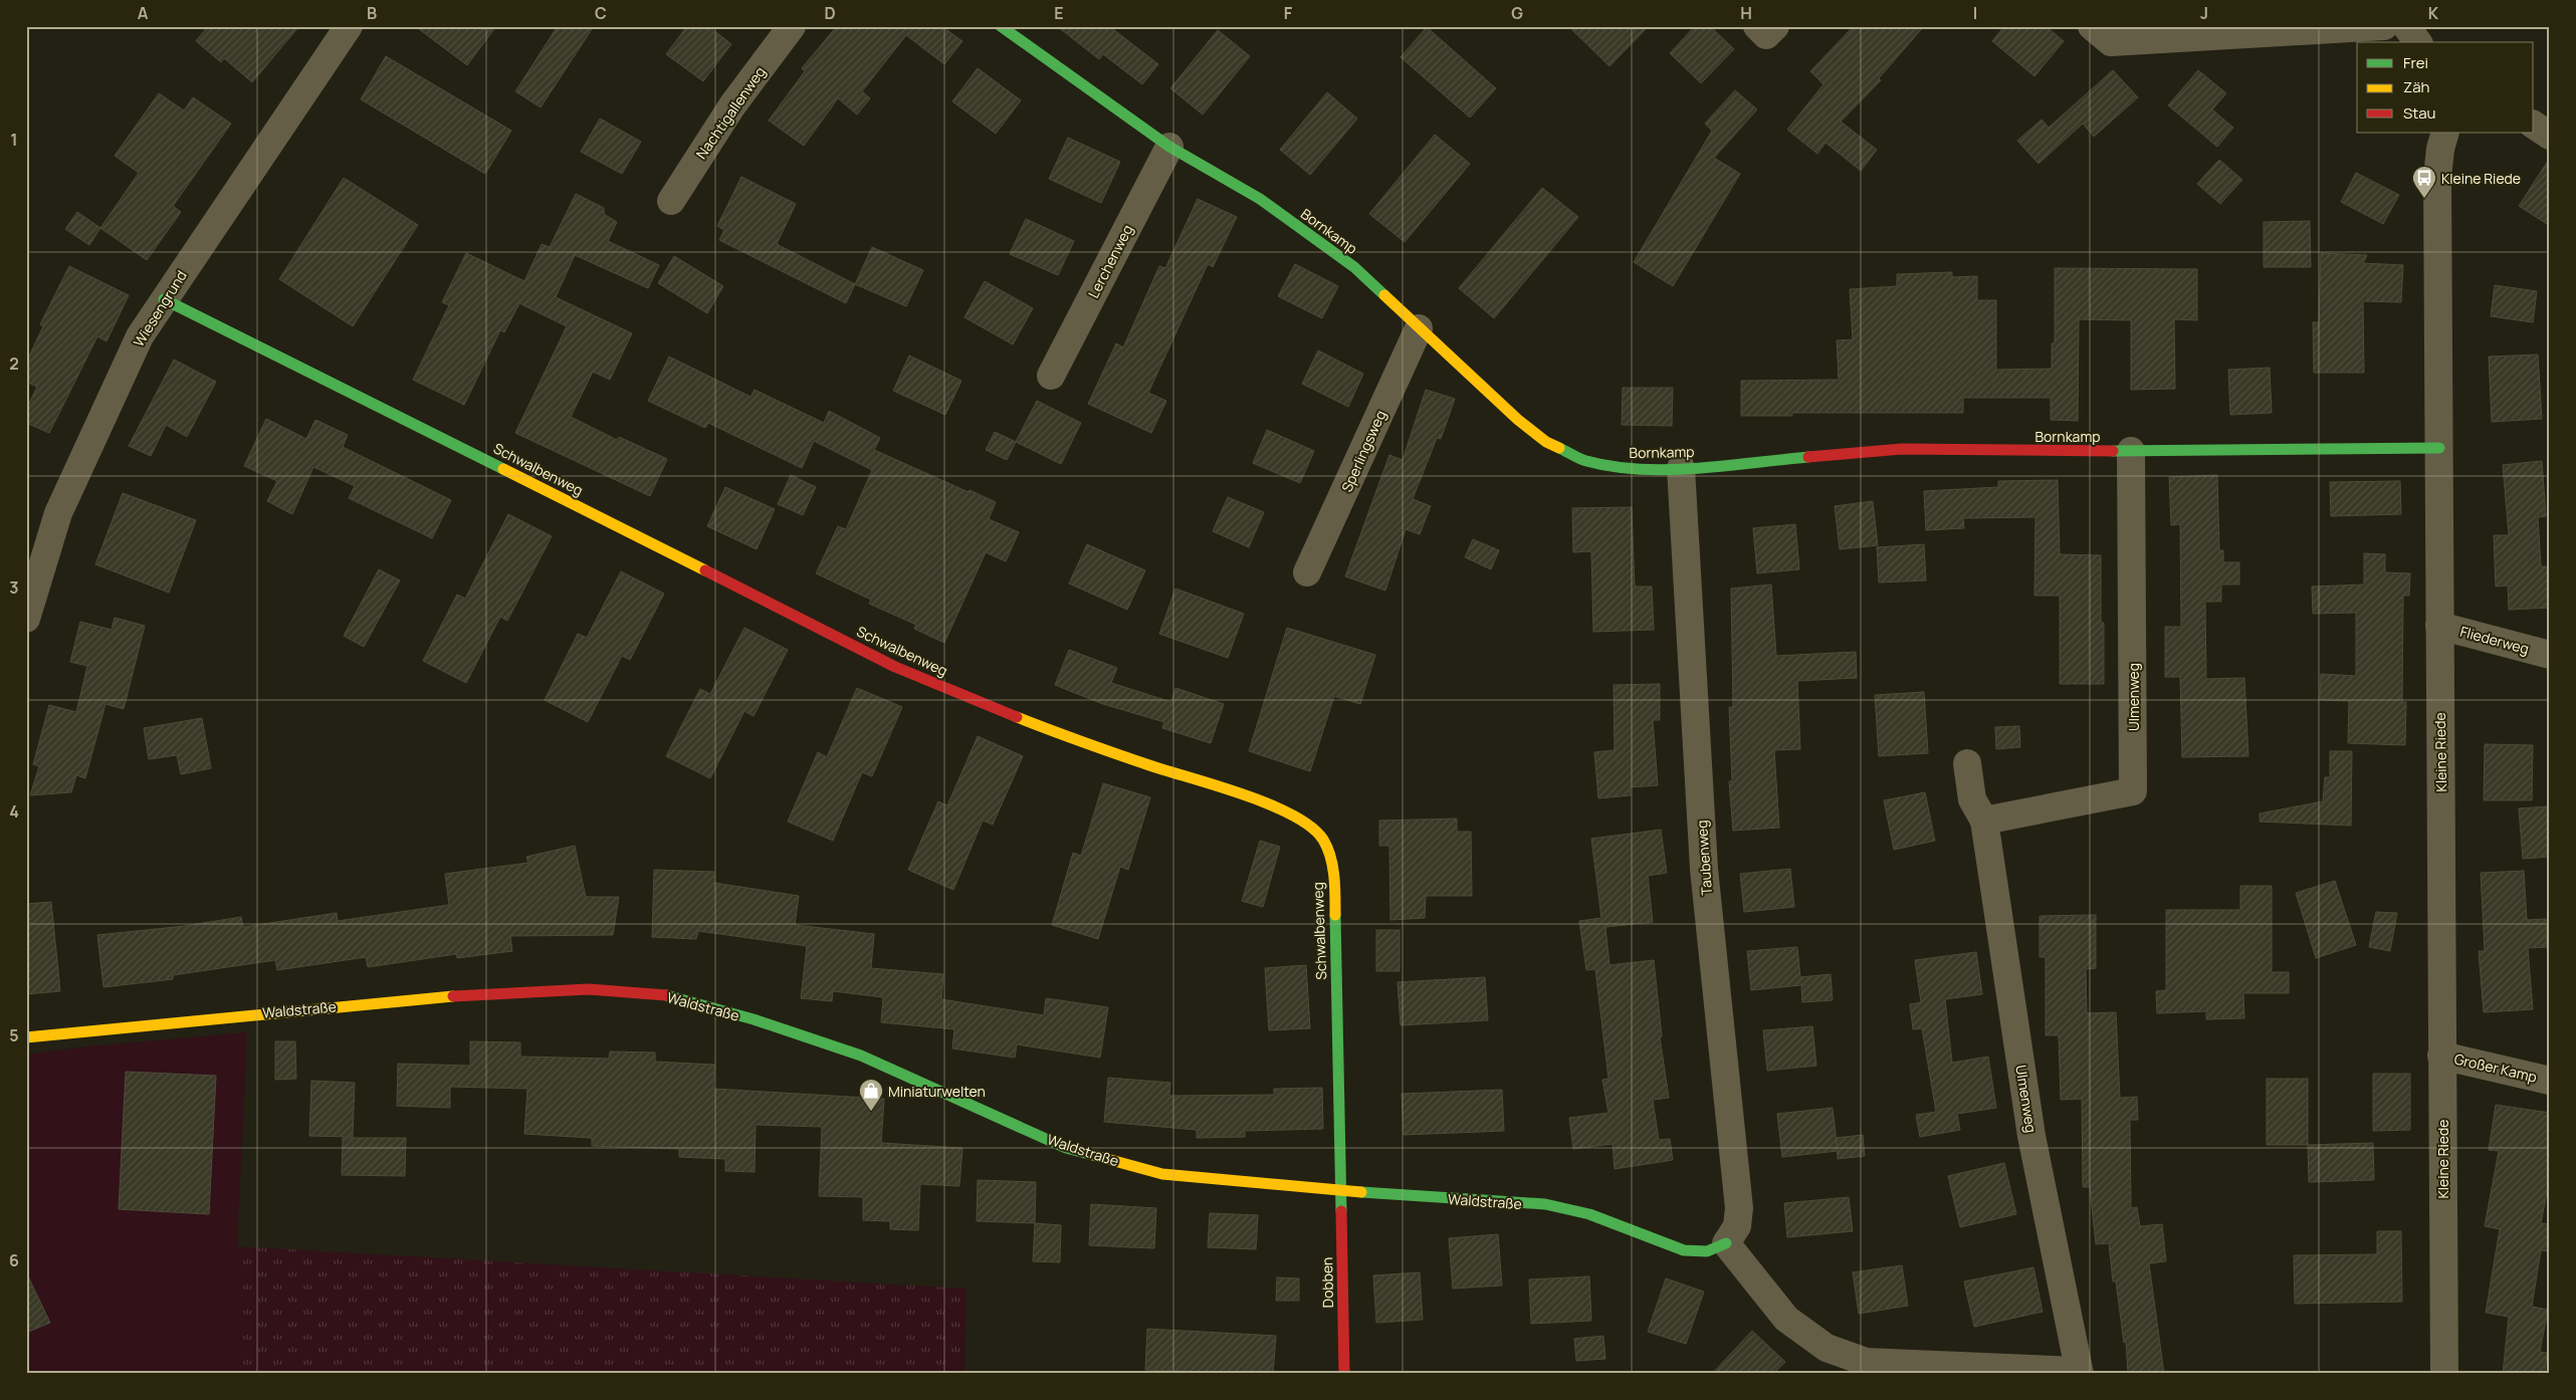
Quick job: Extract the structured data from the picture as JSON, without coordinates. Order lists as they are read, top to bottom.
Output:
{
  "streets": {
    "street": [
      "Nachtigallenweg",
      "Bornkamp",
      "Lerchenweg",
      "Wiesengrund",
      "Sperlingsweg",
      "Schwalbenweg",
      "Fliederweg",
      "Ulmenweg",
      "Kleine Riede",
      "Taubenweg",
      "Waldstraße",
      "Großer Kamp",
      "Dobben"
    ]
  },
  "crossings": [
    ["Bornkamp", "Lerchenweg"],
    ["Bornkamp", "Sperlingsweg"],
    ["Bornkamp", "Ulmenweg"],
    ["Bornkamp", "Kleine Riede"],
    ["Bornkamp", "Taubenweg"],
    ["Wiesengrund", "Schwalbenweg"],
    ["Schwalbenweg", "Waldstraße"],
    ["Schwalbenweg", "Dobben"],
    ["Fliederweg", "Kleine Riede"],
    ["Kleine Riede", "Großer Kamp"],
    ["Taubenweg", "Waldstraße"],
    ["Waldstraße", "Dobben"]
  ],
  "places": {
    "bus stop": ["Kleine Riede"],
    "shop": ["Miniaturwelten"]
  },
  "legend": ["Frei", "Zäh", "Stau"],
  "grid": {
    "columns": [
      "A",
      "B",
      "C",
      "D",
      "E",
      "F",
      "G",
      "H",
      "I",
      "J",
      "K"
    ],
    "rows": [
      "1",
      "2",
      "3",
      "4",
      "5",
      "6"
    ]
  }
}
